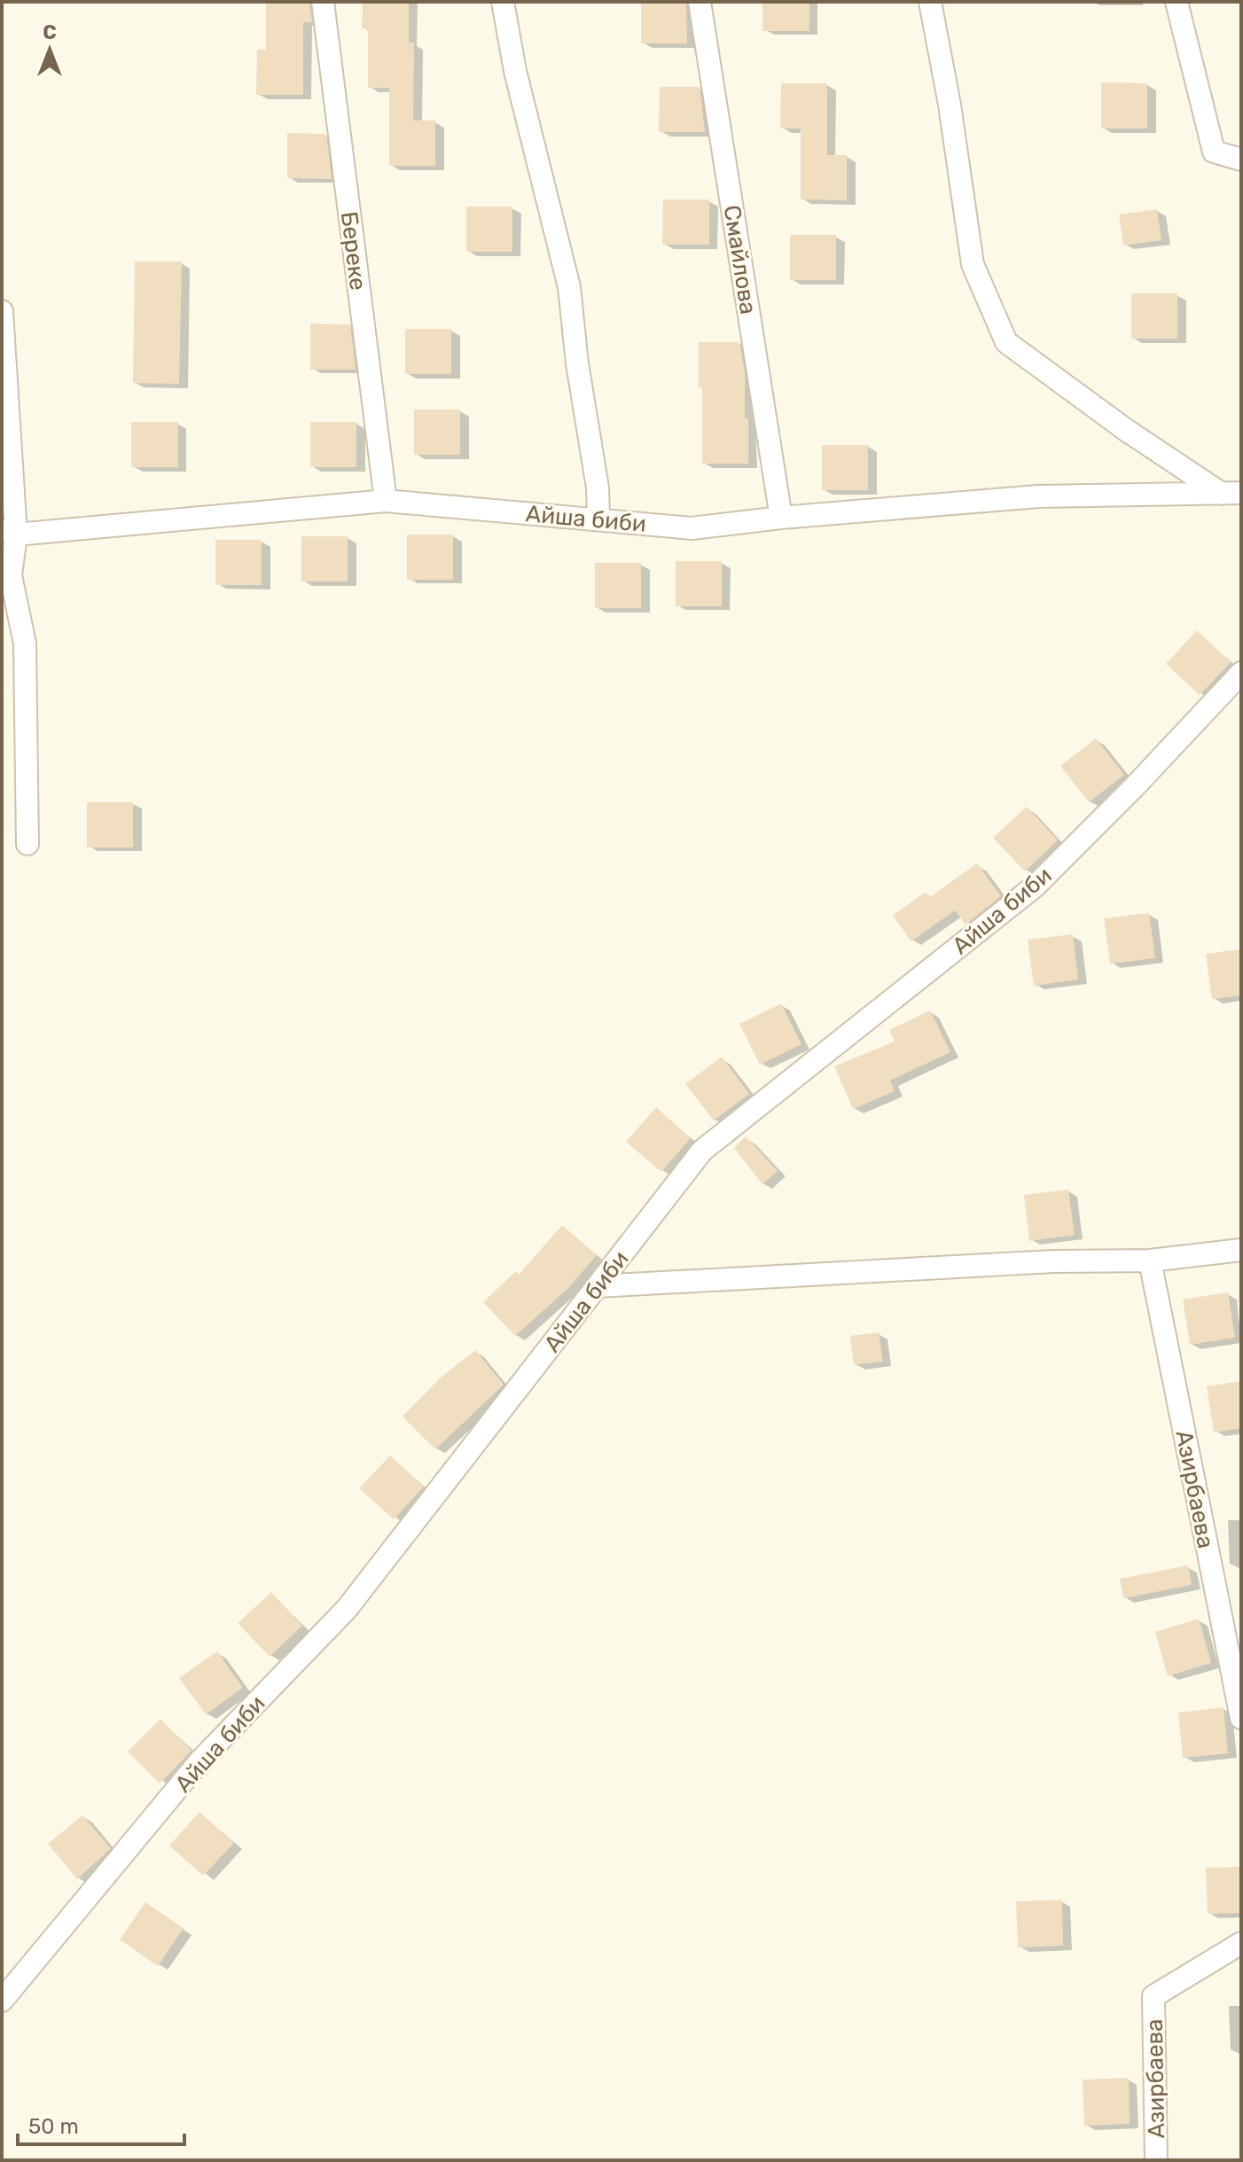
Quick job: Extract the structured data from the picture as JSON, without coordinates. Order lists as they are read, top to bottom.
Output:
{
  "streets": {
    "street": [
      "Береке",
      "Смайлова",
      "Айша биби",
      "Азирбаева"
    ]
  },
  "crossings": [
    ["Береке", "Айша биби"],
    ["Смайлова", "Айша биби"]
  ],
  "scale_bar": "50 m",
  "north": "top"
}
